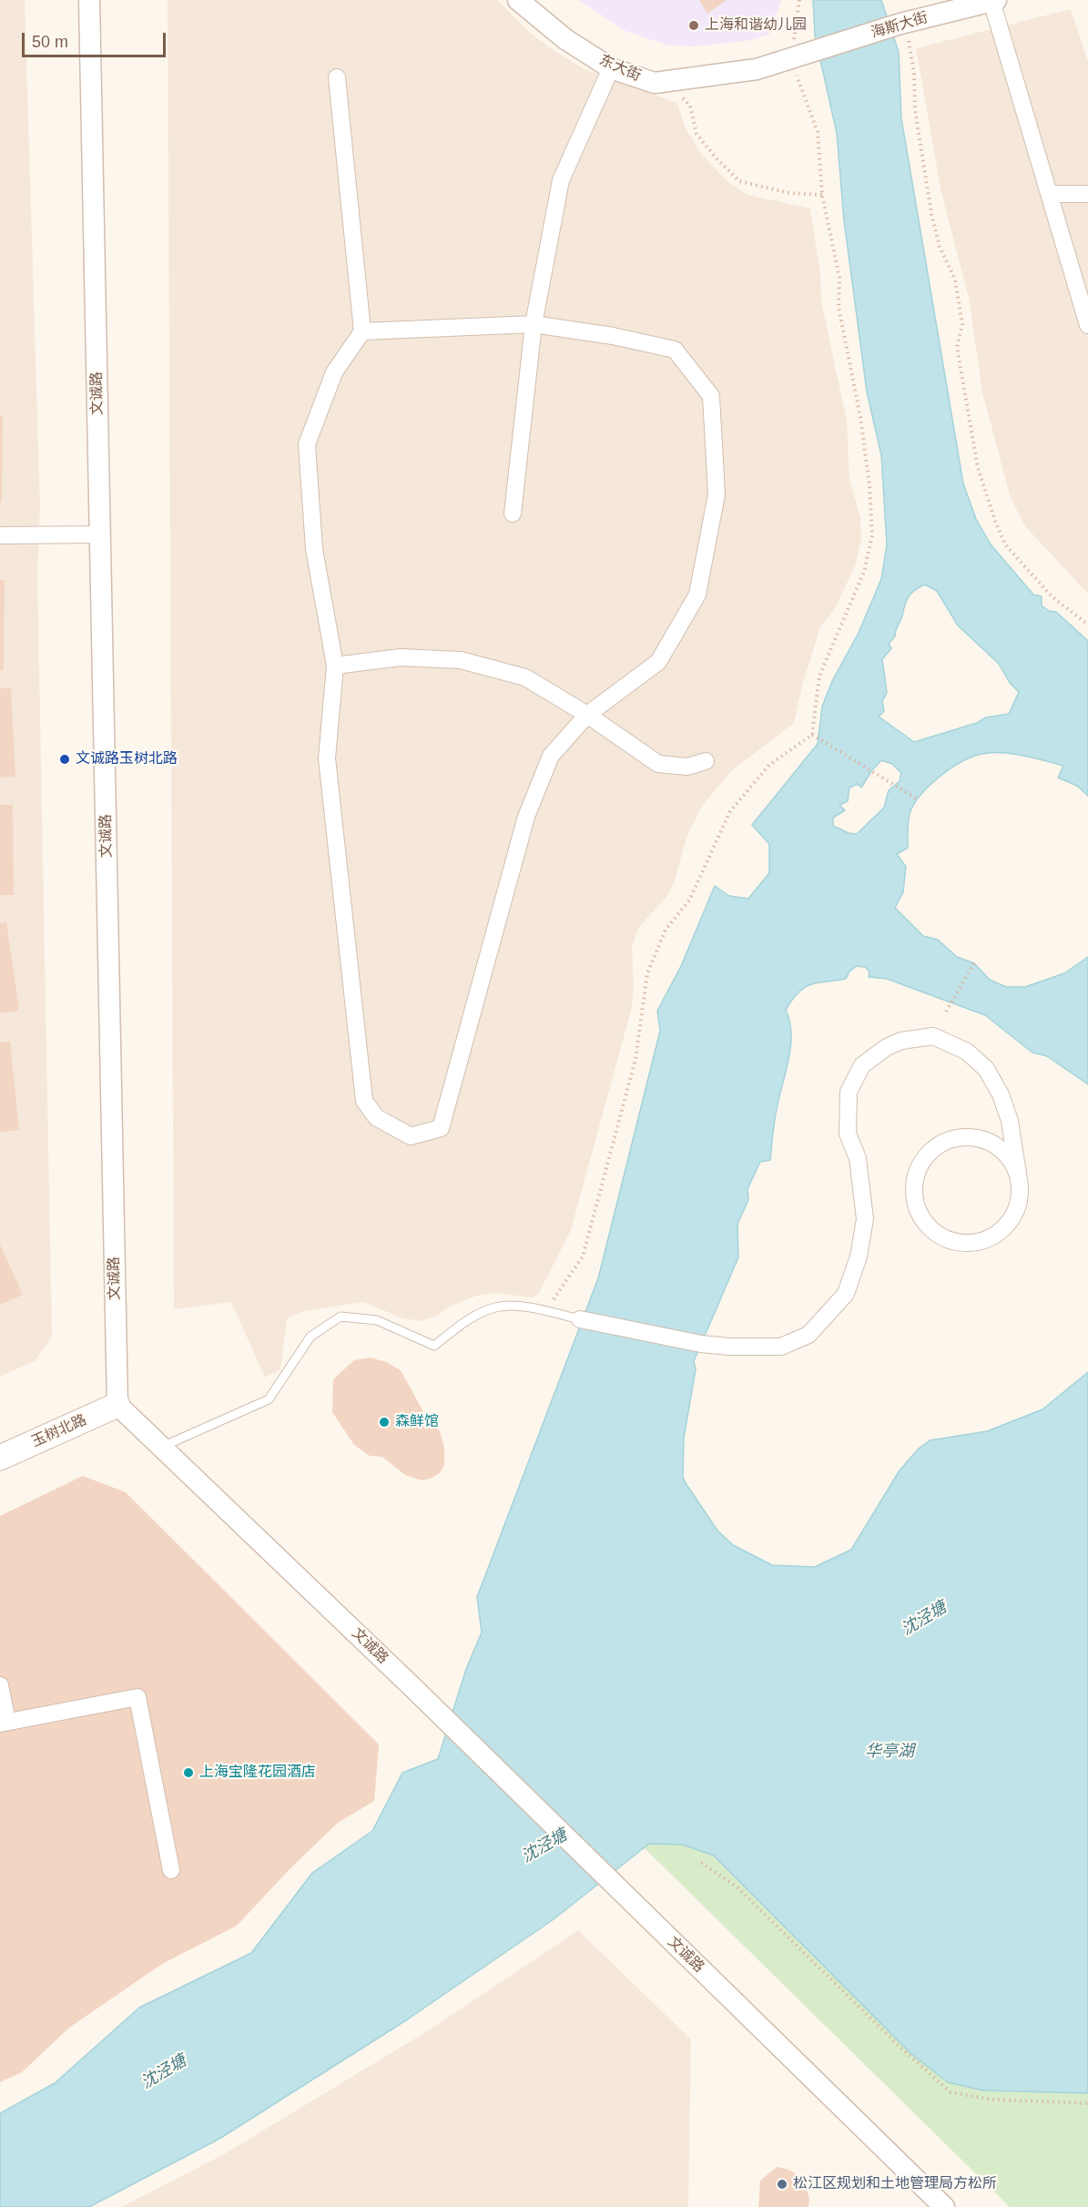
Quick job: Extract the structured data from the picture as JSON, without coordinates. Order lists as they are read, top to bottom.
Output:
{
  "streets": {
    "main road": ["玉树北路"],
    "street": ["海斯大街", "东大街", "文诚路"]
  },
  "crossings": [
    ["海斯大街", "东大街"],
    ["文诚路", "玉树北路"]
  ],
  "water": ["沈泾塘", "华亭湖"],
  "places": [
    "上海和谐幼儿园",
    "文诚路玉树北路",
    "森鲜馆",
    "上海宝隆花园酒店",
    "松江区规划和土地管理局方松所"
  ],
  "scale_bar": "50 m"
}
